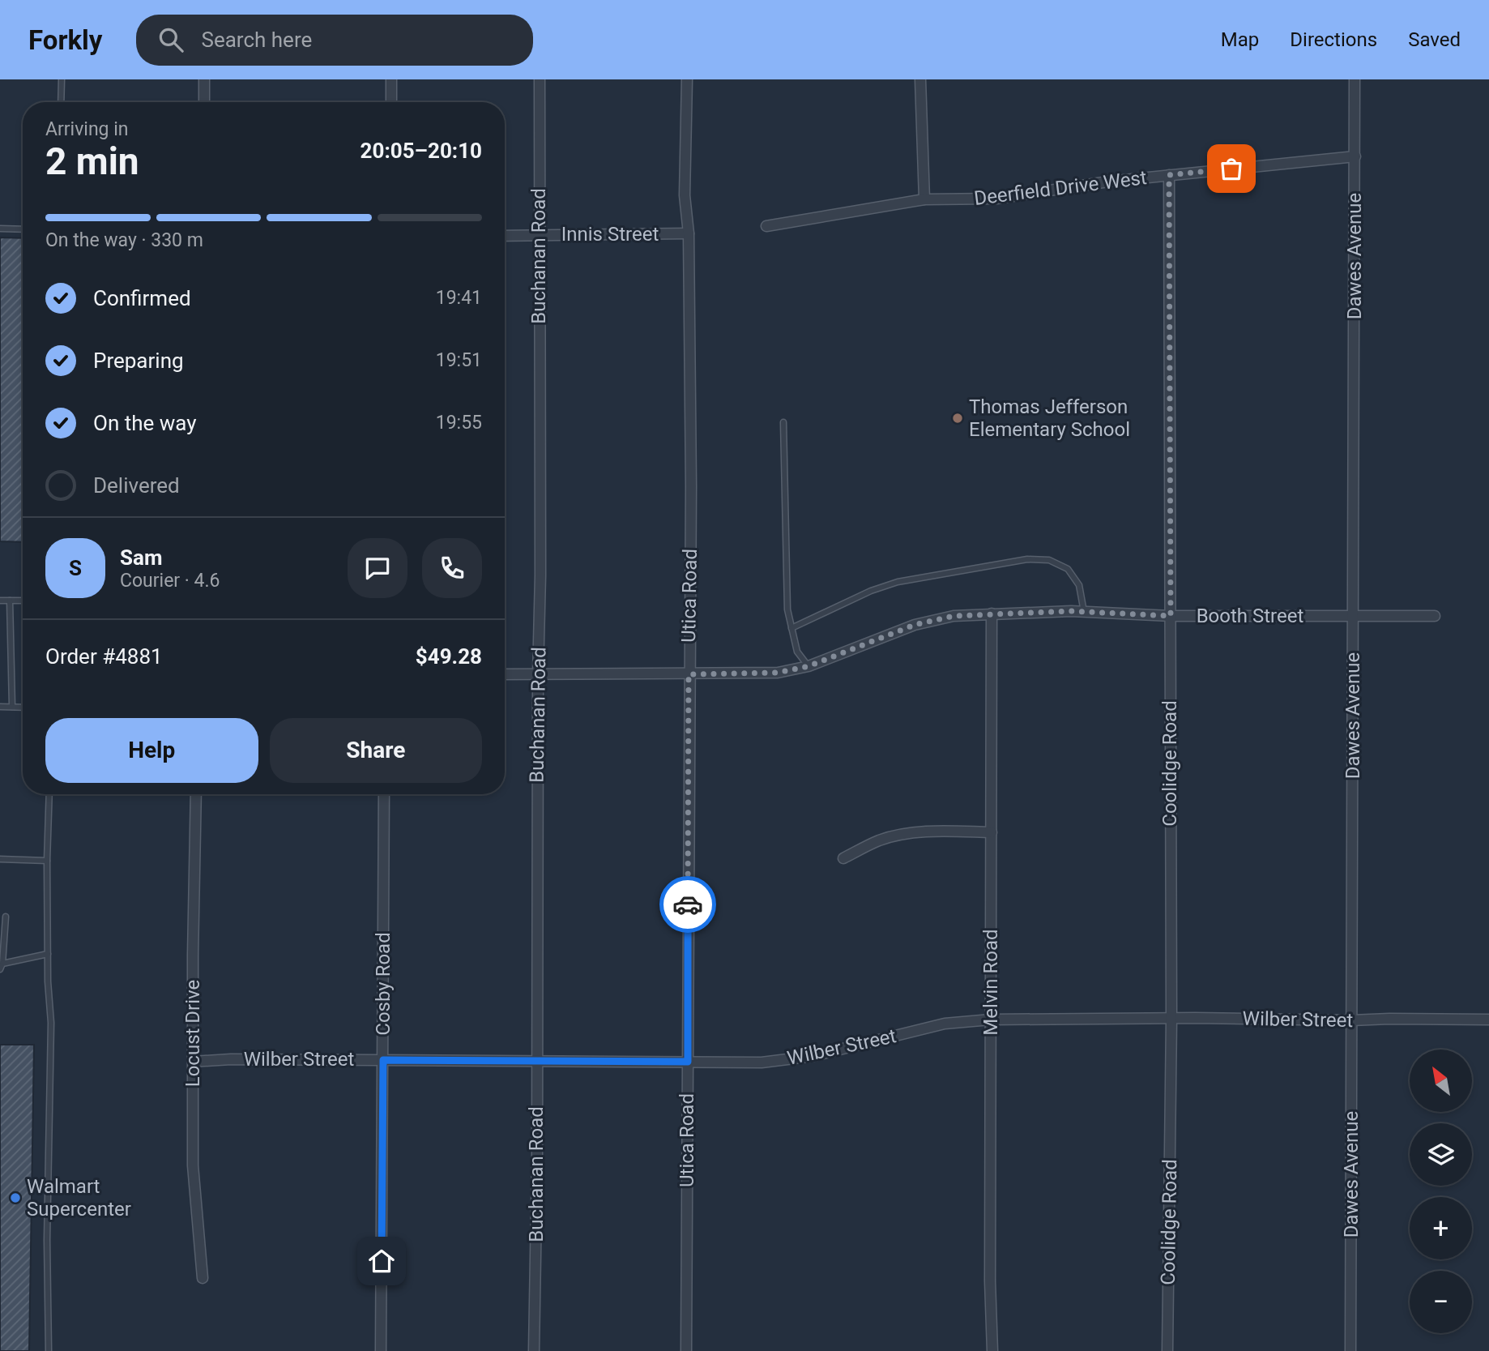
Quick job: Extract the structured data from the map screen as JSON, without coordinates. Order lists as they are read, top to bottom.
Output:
{
  "streets": {
    "street": [
      "Deerfield Drive West",
      "Innis Street",
      "Buchanan Road",
      "Dawes Avenue",
      "Utica Road",
      "Booth Street",
      "Coolidge Road",
      "Melvin Road",
      "Cosby Road",
      "Wilber Street",
      "Locust Drive"
    ]
  },
  "crossings": [
    ["Deerfield Drive West", "Dawes Avenue"],
    ["Deerfield Drive West", "Coolidge Road"],
    ["Innis Street", "Buchanan Road"],
    ["Innis Street", "Utica Road"],
    ["Buchanan Road", "Booth Street"],
    ["Buchanan Road", "Wilber Street"],
    ["Dawes Avenue", "Booth Street"],
    ["Dawes Avenue", "Wilber Street"],
    ["Utica Road", "Booth Street"],
    ["Utica Road", "Wilber Street"],
    ["Booth Street", "Coolidge Road"],
    ["Booth Street", "Melvin Road"],
    ["Coolidge Road", "Wilber Street"],
    ["Melvin Road", "Wilber Street"],
    ["Cosby Road", "Wilber Street"],
    ["Wilber Street", "Locust Drive"]
  ],
  "places": ["Thomas Jefferson Elementary School", "Walmart Supercenter"],
  "north": "top left",
  "page": {
    "header": "Forkly",
    "search": "Search here",
    "nav": ["Map", "Directions", "Saved"],
    "heading": ["2 min", "Arriving in", "20:05–20:10"],
    "panel": [
      "Sam",
      "Courier · 4.6",
      "Order #4881",
      "$49.28"
    ],
    "bar": "On the way · 330 m",
    "list": [
      ["Confirmed", "19:41"],
      ["Preparing", "19:51"],
      ["On the way", "19:55"],
      "Delivered"
    ],
    "round": "S",
    "buttons": ["Help", "Share"],
    "map_buttons": ["+", "−"]
  }
}
